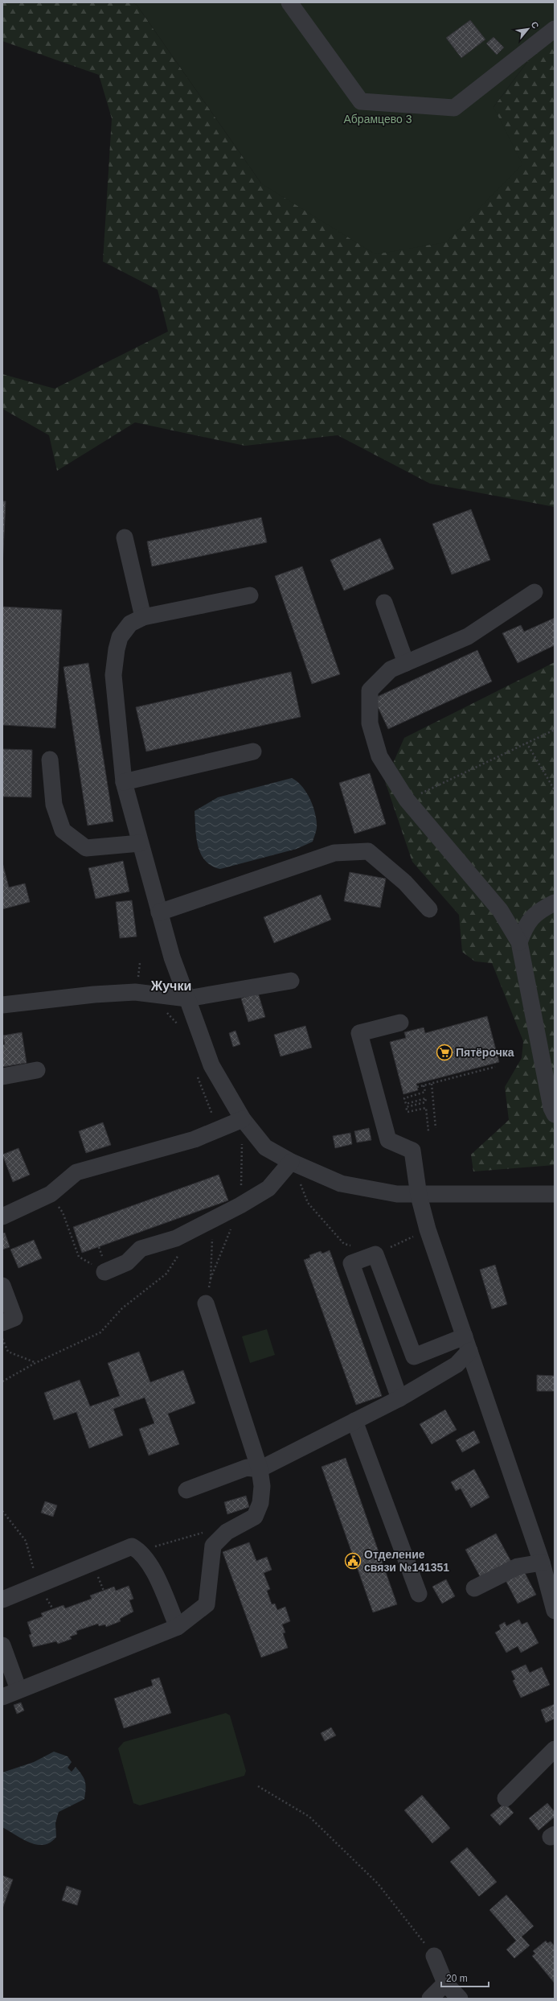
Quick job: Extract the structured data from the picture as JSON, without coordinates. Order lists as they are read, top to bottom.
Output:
{
  "districts": ["Жучки"],
  "parks": ["Абрамцево 3"],
  "places": {
    "supermarket": ["Пятёрочка"],
    "public building": ["Отделение связи №141351"]
  },
  "scale_bar": "20 m",
  "north": "top right"
}
